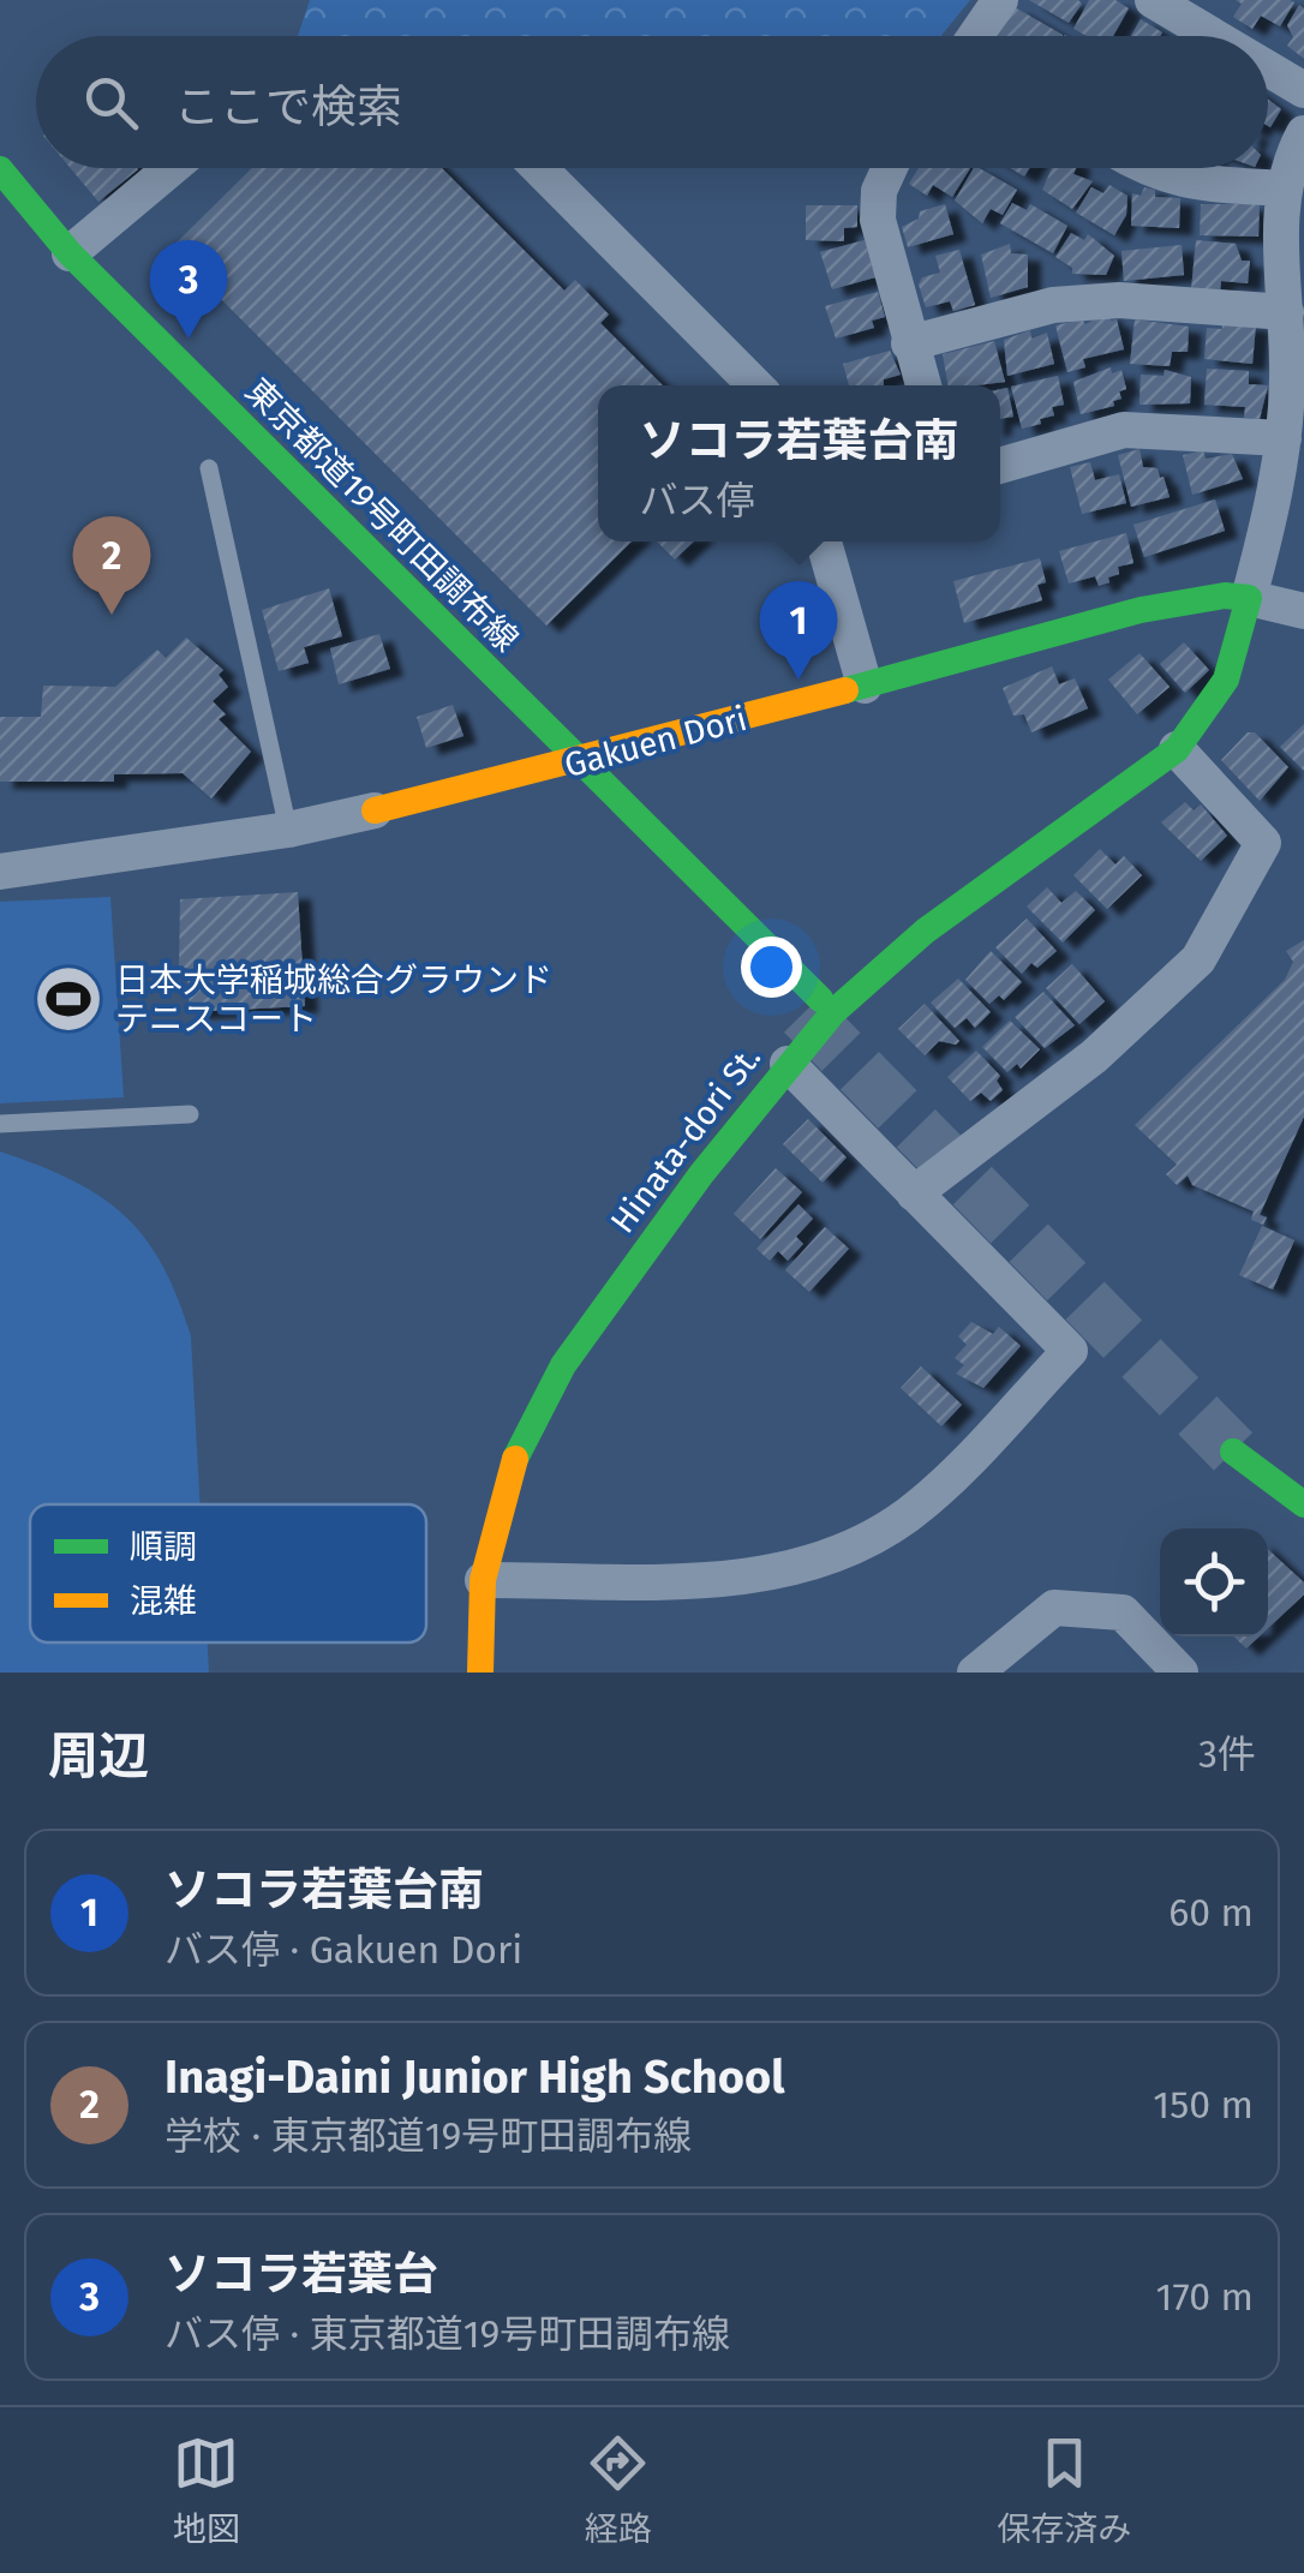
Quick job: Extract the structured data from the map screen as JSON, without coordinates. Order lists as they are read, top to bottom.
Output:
{
  "streets": {
    "street": ["東京都道19号町田調布線", "Gakuen Dori", "Hinata-dori St."]
  },
  "crossings": [
    ["東京都道19号町田調布線", "Gakuen Dori"],
    ["Gakuen Dori", "Hinata-dori St."]
  ],
  "places": {
    "sports": ["日本大学稲城総合グラウンド テニスコート"]
  },
  "legend": ["順調", "混雑"],
  "page": {
    "search": "ここで検索",
    "pins": ["3", "2", "1"],
    "popup": ["ソコラ若葉台南", "バス停"],
    "heading": ["周辺", "3件"],
    "list": [
      {
        "mark": "1",
        "name": "ソコラ若葉台南",
        "note": "バス停 · Gakuen Dori",
        "value": "60 m"
      },
      {
        "mark": "2",
        "name": "Inagi-Daini Junior High School",
        "note": "学校 · 東京都道19号町田調布線",
        "value": "150 m"
      },
      {
        "mark": "3",
        "name": "ソコラ若葉台",
        "note": "バス停 · 東京都道19号町田調布線",
        "value": "170 m"
      }
    ],
    "nav": ["地図", "経路", "保存済み"]
  }
}
